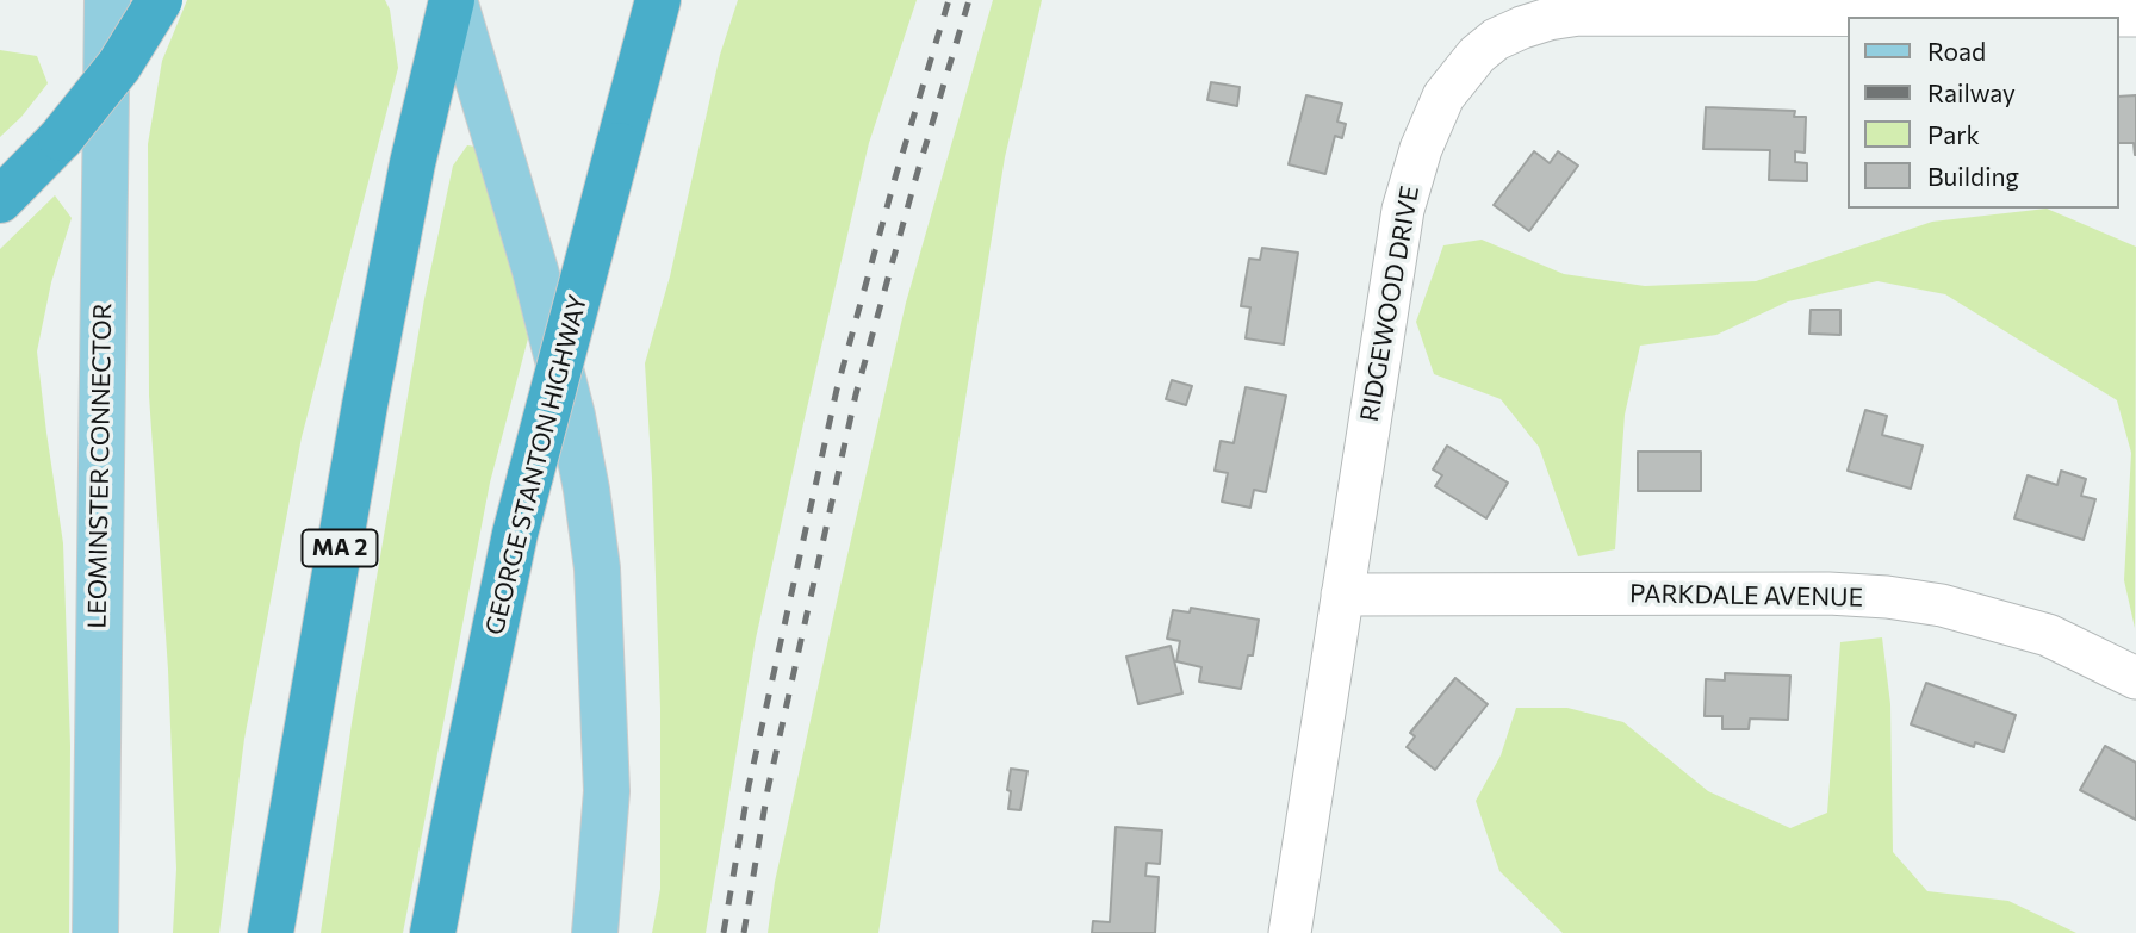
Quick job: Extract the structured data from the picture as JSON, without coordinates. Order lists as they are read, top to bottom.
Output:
{
  "streets": {
    "highway": ["GEORGE STANTON HIGHWAY", "MA 2"],
    "main road": ["LEOMINSTER CONNECTOR"],
    "street": ["RIDGEWOOD DRIVE", "PARKDALE AVENUE"]
  },
  "crossings": [
    ["RIDGEWOOD DRIVE", "PARKDALE AVENUE"]
  ],
  "legend": [
    "Road",
    "Railway",
    "Park",
    "Building"
  ]
}
